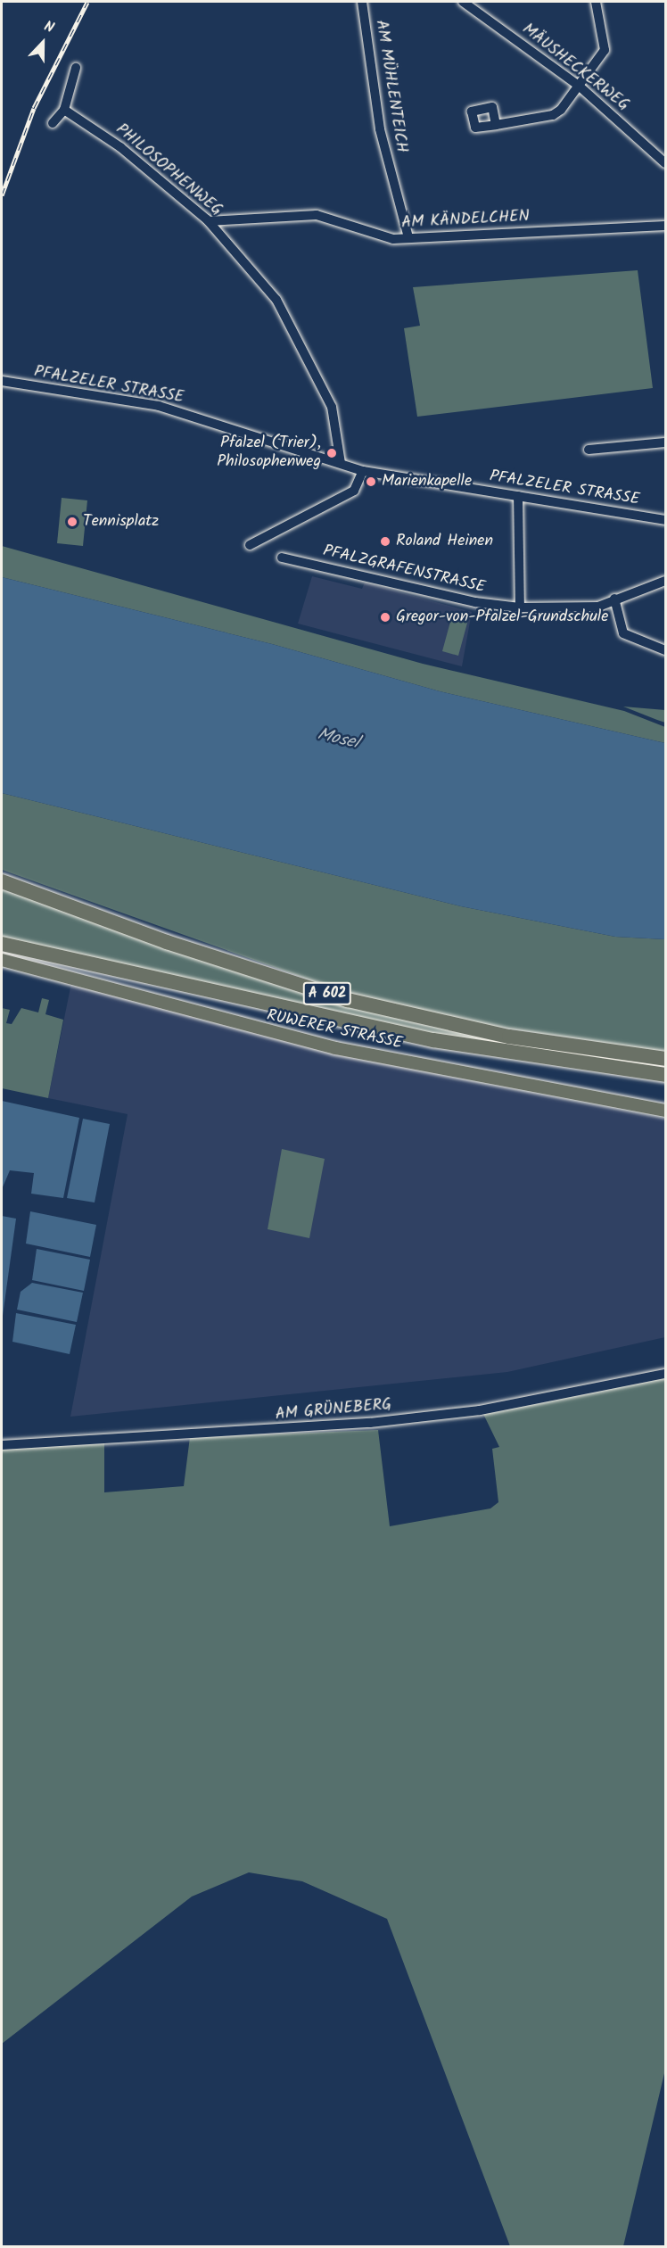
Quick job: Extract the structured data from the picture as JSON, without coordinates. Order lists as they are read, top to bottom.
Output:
{
  "streets": {
    "highway": ["A 602"],
    "main road": ["RUWERER STRASSE"],
    "street": [
      "MÄUSHECKERWEG",
      "AM MÜHLENTEICH",
      "PHILOSOPHENWEG",
      "AM KÄNDELCHEN",
      "PFALZELER STRASSE",
      "PFALZGRAFENSTRASSE",
      "AM GRÜNEBERG"
    ]
  },
  "crossings": [
    ["AM MÜHLENTEICH", "AM KÄNDELCHEN"],
    ["PHILOSOPHENWEG", "AM KÄNDELCHEN"],
    ["PHILOSOPHENWEG", "PFALZELER STRASSE"]
  ],
  "water": ["Mosel"],
  "places": [
    "Pfalzel (Trier), Philosophenweg",
    "Marienkapelle",
    "Tennisplatz",
    "Roland Heinen",
    "Gregor-von-Pfalzel-Grundschule"
  ],
  "north": "top"
}
